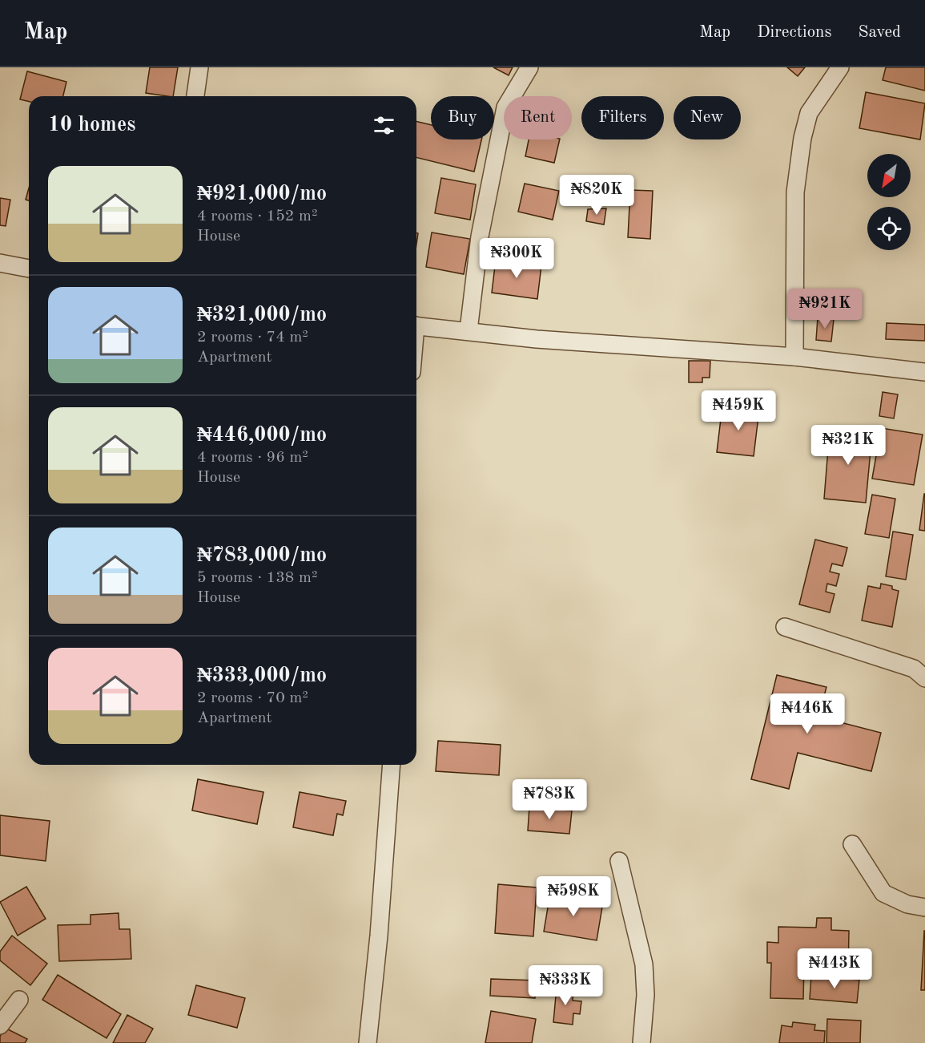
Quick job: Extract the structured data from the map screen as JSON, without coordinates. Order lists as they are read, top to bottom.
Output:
{
  "north": "bottom left",
  "page": {
    "header": "Map",
    "nav": ["Map", "Directions", "Saved"],
    "chip": [
      "Buy",
      "Rent",
      "Filters",
      "New"
    ],
    "heading": "10 homes",
    "list": [
      {
        "name": "₦921,000/mo",
        "note": "4 rooms · 152 m² · House"
      },
      {
        "name": "₦321,000/mo",
        "note": "2 rooms · 74 m² · Apartment"
      },
      {
        "name": "₦446,000/mo",
        "note": "4 rooms · 96 m² · House"
      },
      {
        "name": "₦783,000/mo",
        "note": "5 rooms · 138 m² · House"
      },
      {
        "name": "₦333,000/mo",
        "note": "2 rooms · 70 m² · Apartment"
      }
    ],
    "price": [
      "₦820K",
      "₦300K",
      "₦921K",
      "₦459K",
      "₦321K",
      "₦446K",
      "₦783K",
      "₦598K",
      "₦443K",
      "₦333K"
    ]
  }
}
